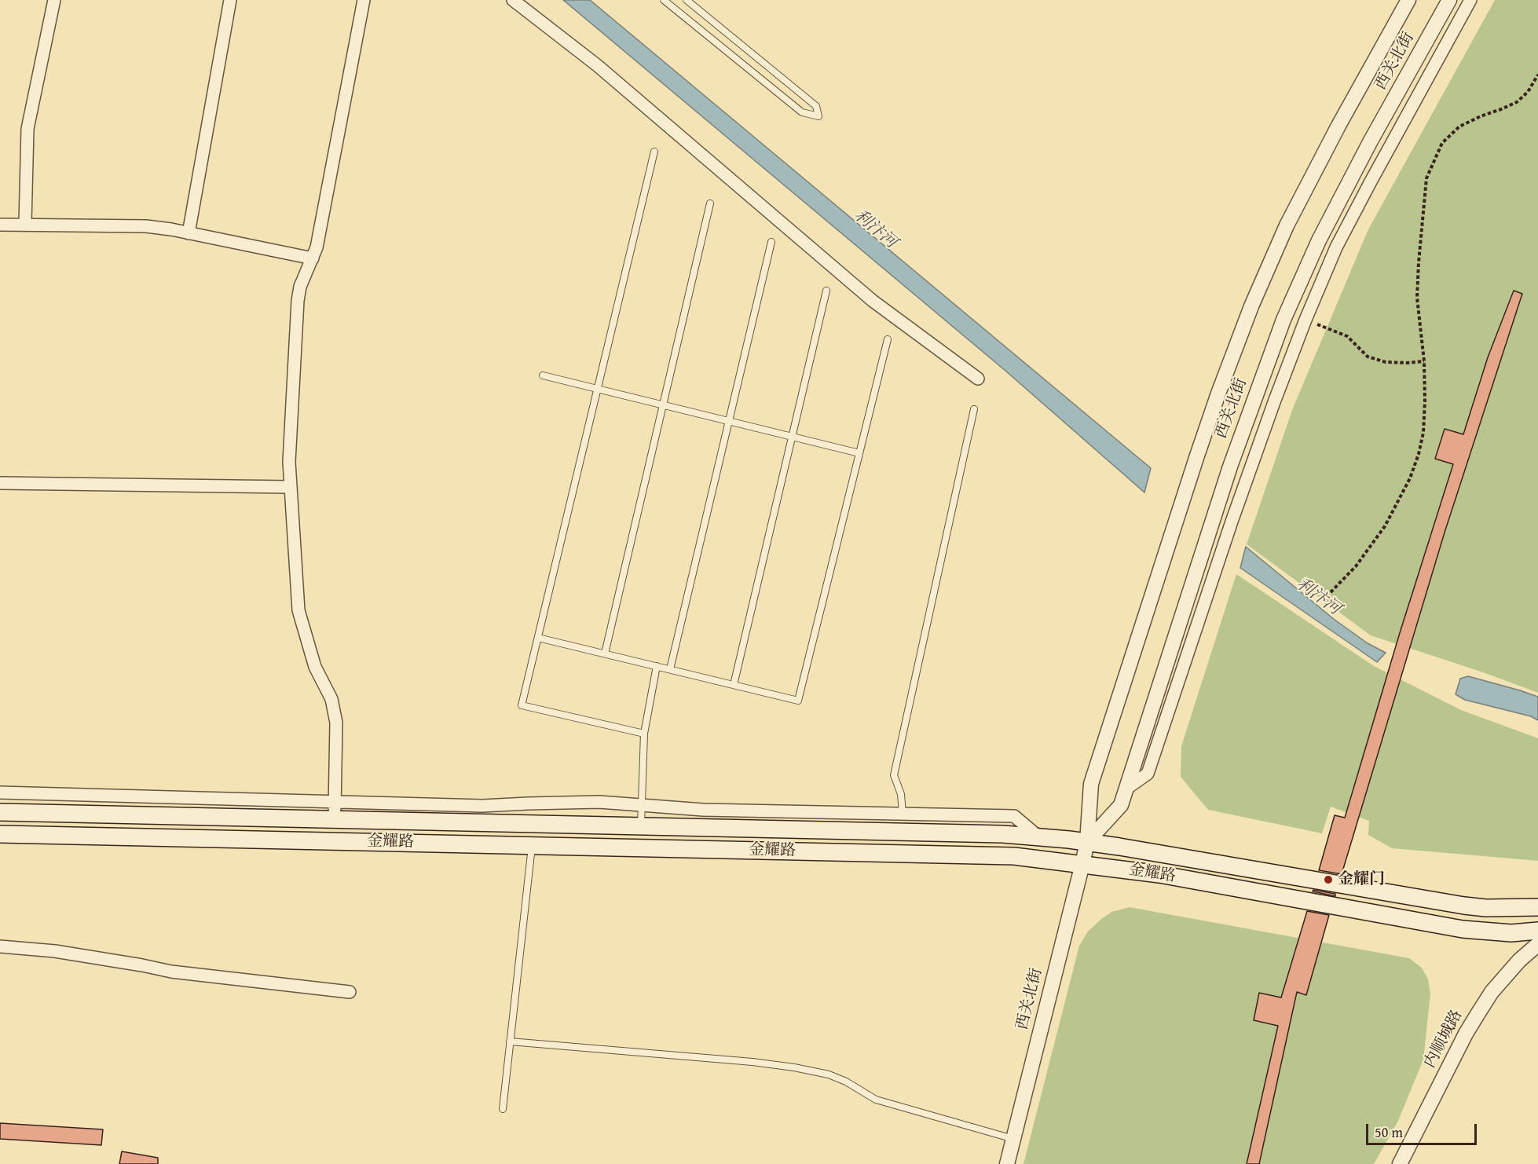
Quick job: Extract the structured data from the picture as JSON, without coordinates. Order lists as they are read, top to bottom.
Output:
{
  "streets": {
    "main road": ["金耀路"],
    "street": ["西关北街", "内顺城路"]
  },
  "crossings": [
    ["西关北街", "金耀路"]
  ],
  "water": ["利汴河"],
  "places": ["金耀门"],
  "scale_bar": "50 m"
}
